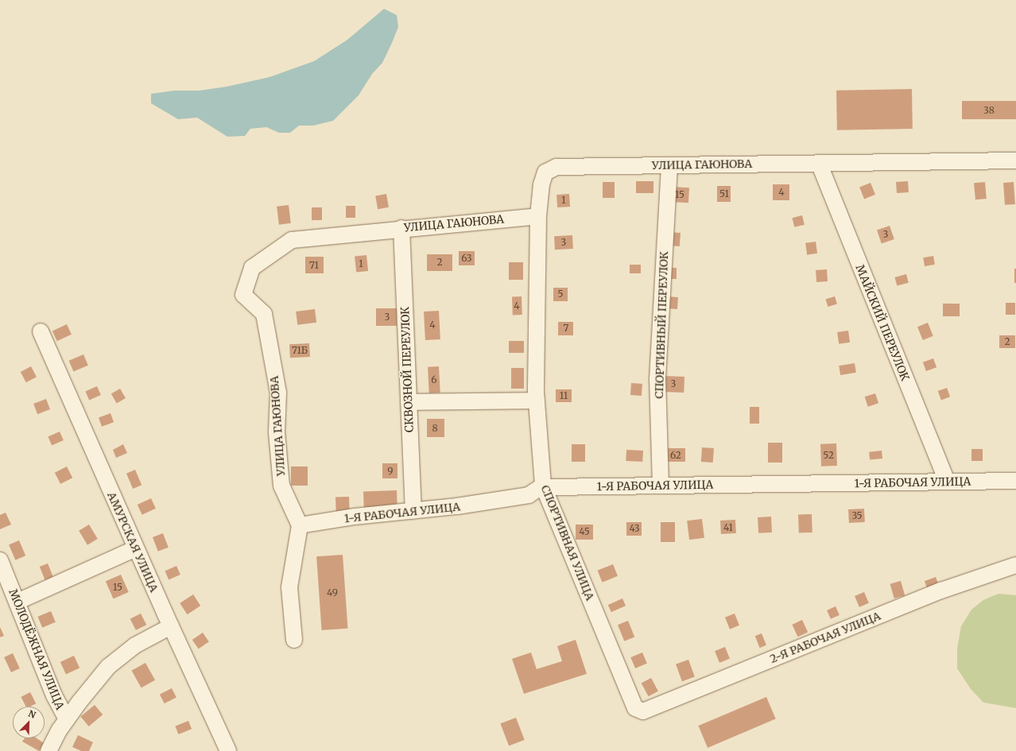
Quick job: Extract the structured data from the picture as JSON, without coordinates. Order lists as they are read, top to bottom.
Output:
{
  "streets": {
    "street": [
      "УЛИЦА ГАЮНОВА",
      "МАЙСКИЙ ПЕРЕУЛОК",
      "СПОРТИВНЫЙ ПЕРЕУЛОК",
      "СКВОЗНОЙ ПЕРЕУЛОК",
      "1-Я РАБОЧАЯ УЛИЦА",
      "АМУРСКАЯ УЛИЦА",
      "СПОРТИВНАЯ УЛИЦА",
      "2-Я РАБОЧАЯ УЛИЦА",
      "МОЛОДЁЖНАЯ УЛИЦА"
    ]
  },
  "crossings": [
    ["УЛИЦА ГАЮНОВА", "МАЙСКИЙ ПЕРЕУЛОК"],
    ["УЛИЦА ГАЮНОВА", "СПОРТИВНЫЙ ПЕРЕУЛОК"],
    ["УЛИЦА ГАЮНОВА", "СКВОЗНОЙ ПЕРЕУЛОК"],
    ["УЛИЦА ГАЮНОВА", "1-Я РАБОЧАЯ УЛИЦА"],
    ["УЛИЦА ГАЮНОВА", "СПОРТИВНАЯ УЛИЦА"],
    ["МАЙСКИЙ ПЕРЕУЛОК", "1-Я РАБОЧАЯ УЛИЦА"],
    ["СПОРТИВНЫЙ ПЕРЕУЛОК", "1-Я РАБОЧАЯ УЛИЦА"],
    ["СКВОЗНОЙ ПЕРЕУЛОК", "1-Я РАБОЧАЯ УЛИЦА"],
    ["1-Я РАБОЧАЯ УЛИЦА", "СПОРТИВНАЯ УЛИЦА"],
    ["СПОРТИВНАЯ УЛИЦА", "2-Я РАБОЧАЯ УЛИЦА"]
  ],
  "house_numbers": [
    "38",
    "4",
    "51",
    "15",
    "1",
    "3",
    "3",
    "63",
    "2",
    "1",
    "71",
    "5",
    "4",
    "3",
    "4",
    "7",
    "2",
    "71Б",
    "6",
    "3",
    "11",
    "8",
    "62",
    "52",
    "9",
    "35",
    "41",
    "43",
    "45",
    "15",
    "49"
  ],
  "north": "top right"
}
